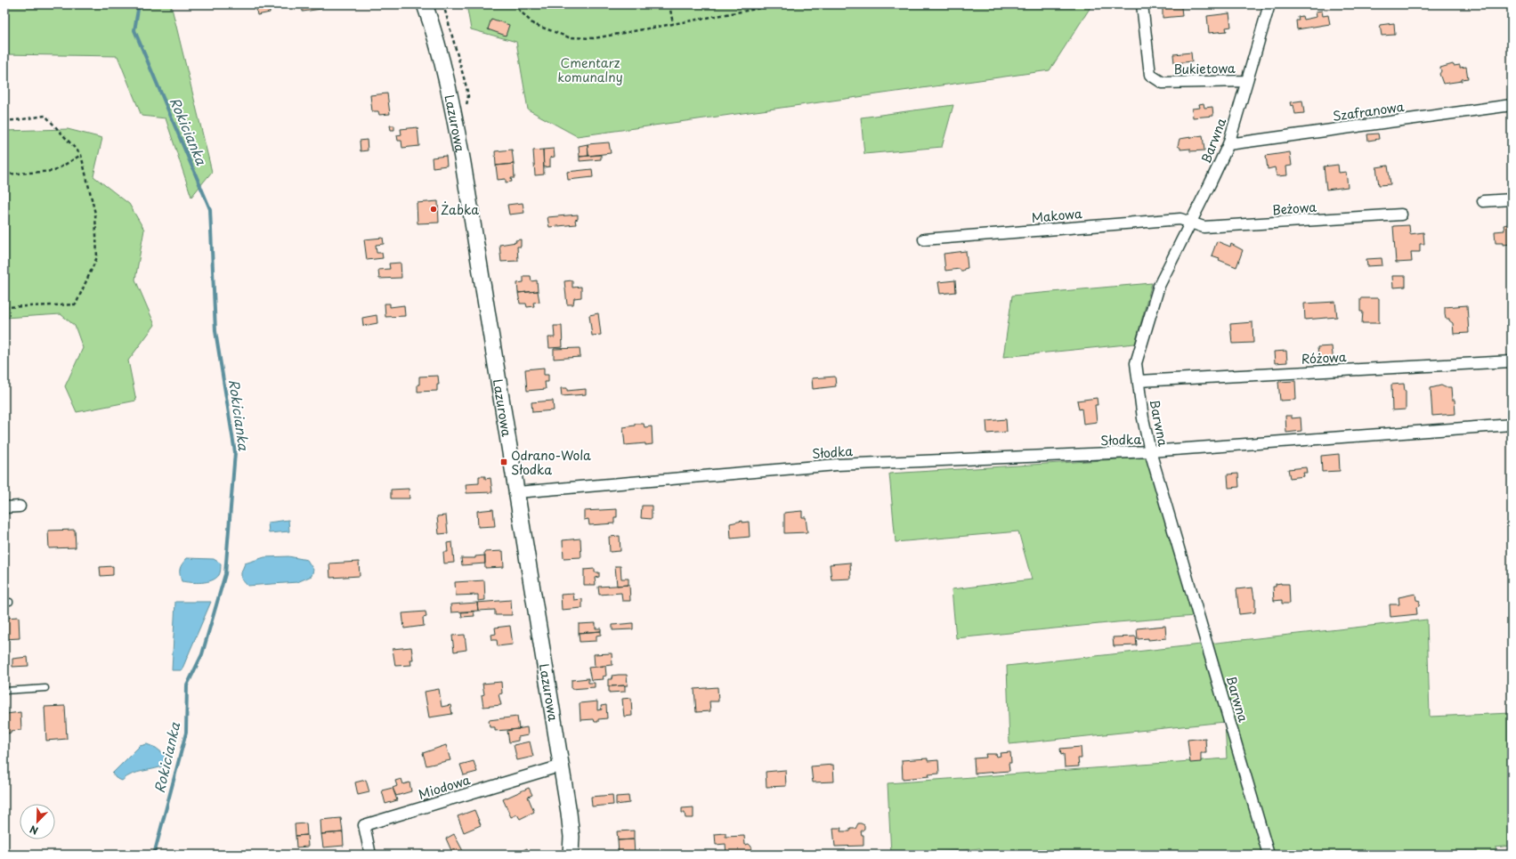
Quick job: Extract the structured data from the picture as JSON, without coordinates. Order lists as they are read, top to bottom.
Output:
{
  "streets": {
    "street": [
      "Bukietowa",
      "Szafranowa",
      "Lazurowa",
      "Barwna",
      "Beżowa",
      "Makowa",
      "Różowa",
      "Słodka",
      "Miodowa"
    ]
  },
  "crossings": [
    ["Bukietowa", "Barwna"],
    ["Szafranowa", "Barwna"],
    ["Lazurowa", "Słodka"],
    ["Lazurowa", "Miodowa"],
    ["Barwna", "Beżowa"],
    ["Barwna", "Makowa"],
    ["Barwna", "Różowa"],
    ["Barwna", "Słodka"],
    ["Beżowa", "Makowa"]
  ],
  "water": ["Rokicianka"],
  "parks": ["Cmentarz komunalny"],
  "places": {
    "other": ["Żabka"],
    "transit": ["Odrano-Wola Słodka"]
  },
  "north": "bottom left"
}
